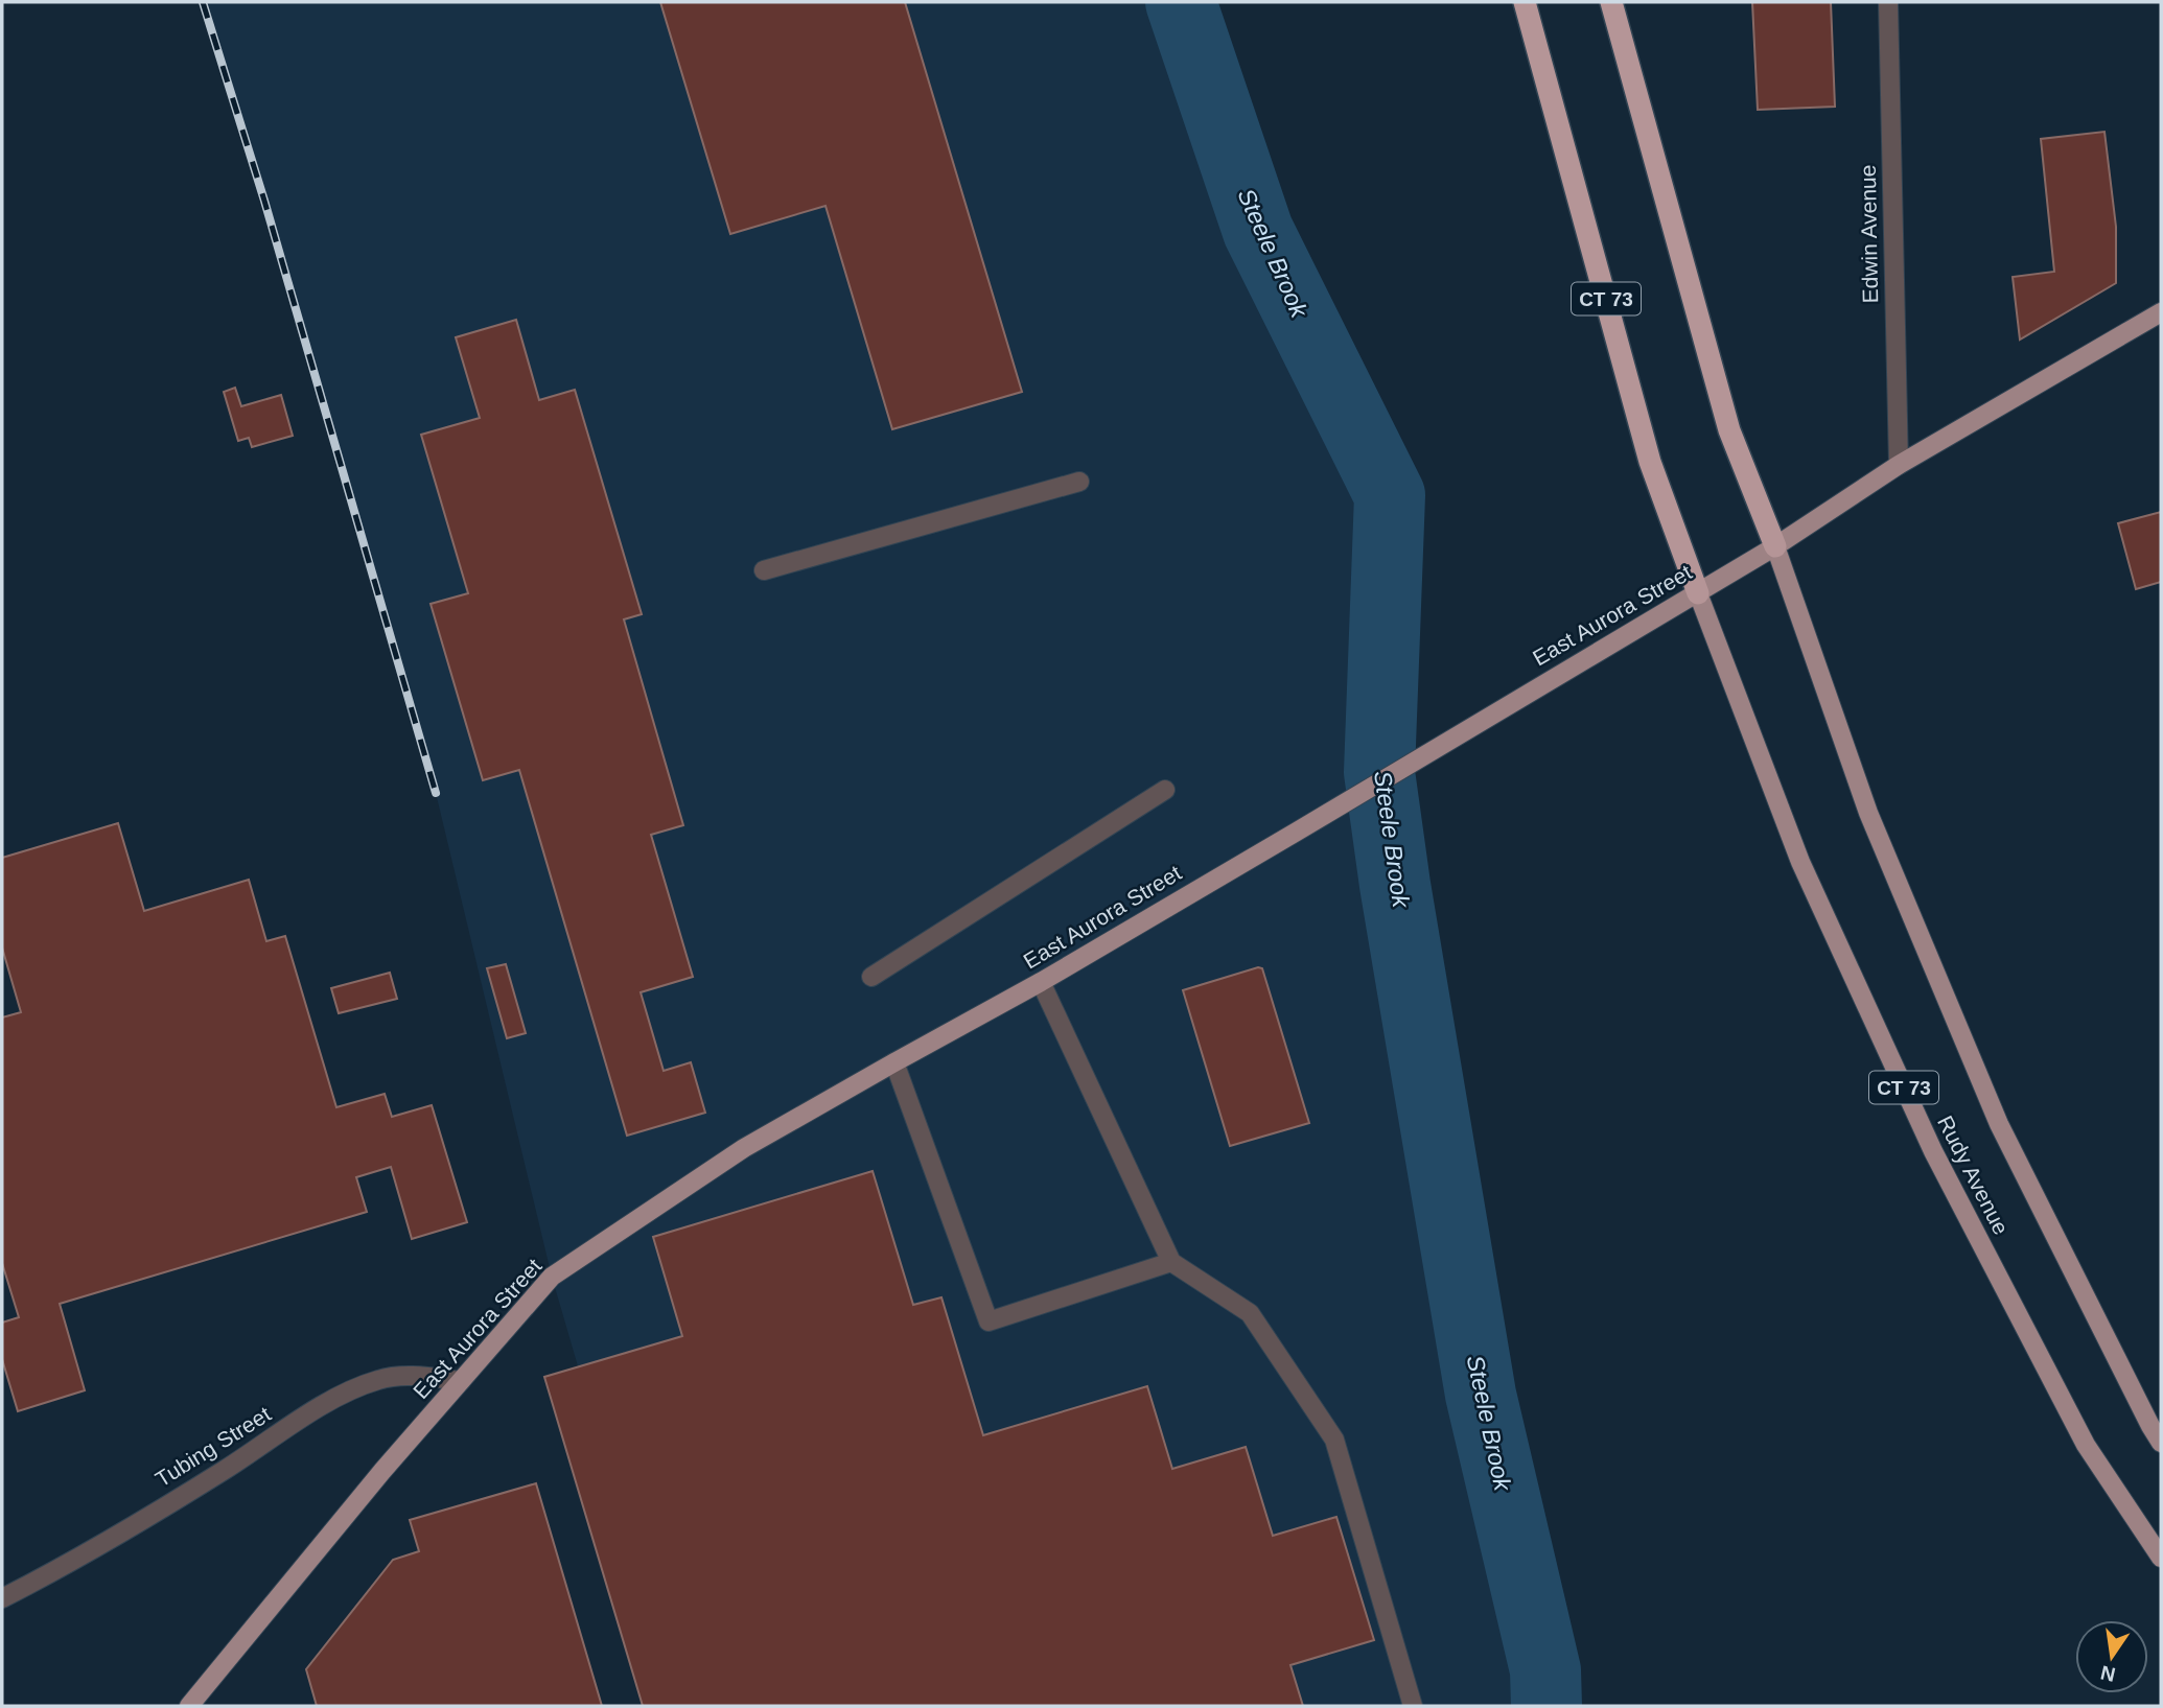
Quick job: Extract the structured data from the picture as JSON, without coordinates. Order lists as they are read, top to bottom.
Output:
{
  "streets": {
    "highway": ["CT 73"],
    "main road": ["East Aurora Street", "Rudy Avenue"],
    "street": ["Edwin Avenue", "Tubing Street"]
  },
  "crossings": [
    ["Edwin Avenue", "East Aurora Street"],
    ["CT 73", "East Aurora Street"],
    ["CT 73", "Rudy Avenue"],
    ["East Aurora Street", "Rudy Avenue"],
    ["East Aurora Street", "Tubing Street"]
  ],
  "water": ["Steele Brook"],
  "north": "bottom"
}
